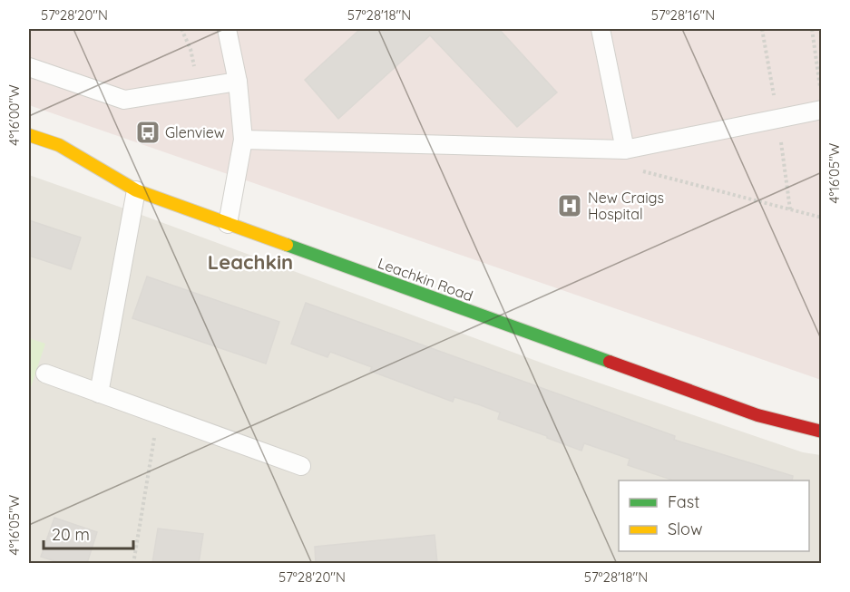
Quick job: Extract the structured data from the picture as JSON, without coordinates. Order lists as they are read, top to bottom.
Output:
{
  "streets": {
    "street": ["Leachkin Road"]
  },
  "districts": ["Leachkin"],
  "places": {
    "bus stop": ["Glenview"],
    "hospital": ["New Craigs Hospital"]
  },
  "legend": ["Fast", "Slow"],
  "scale_bar": "20 m",
  "coordinates": [
    "57°28'20\"N",
    "57°28'18\"N",
    "57°28'16\"N",
    "4°16'00\"W",
    "4°16'05\"W"
  ]
}
